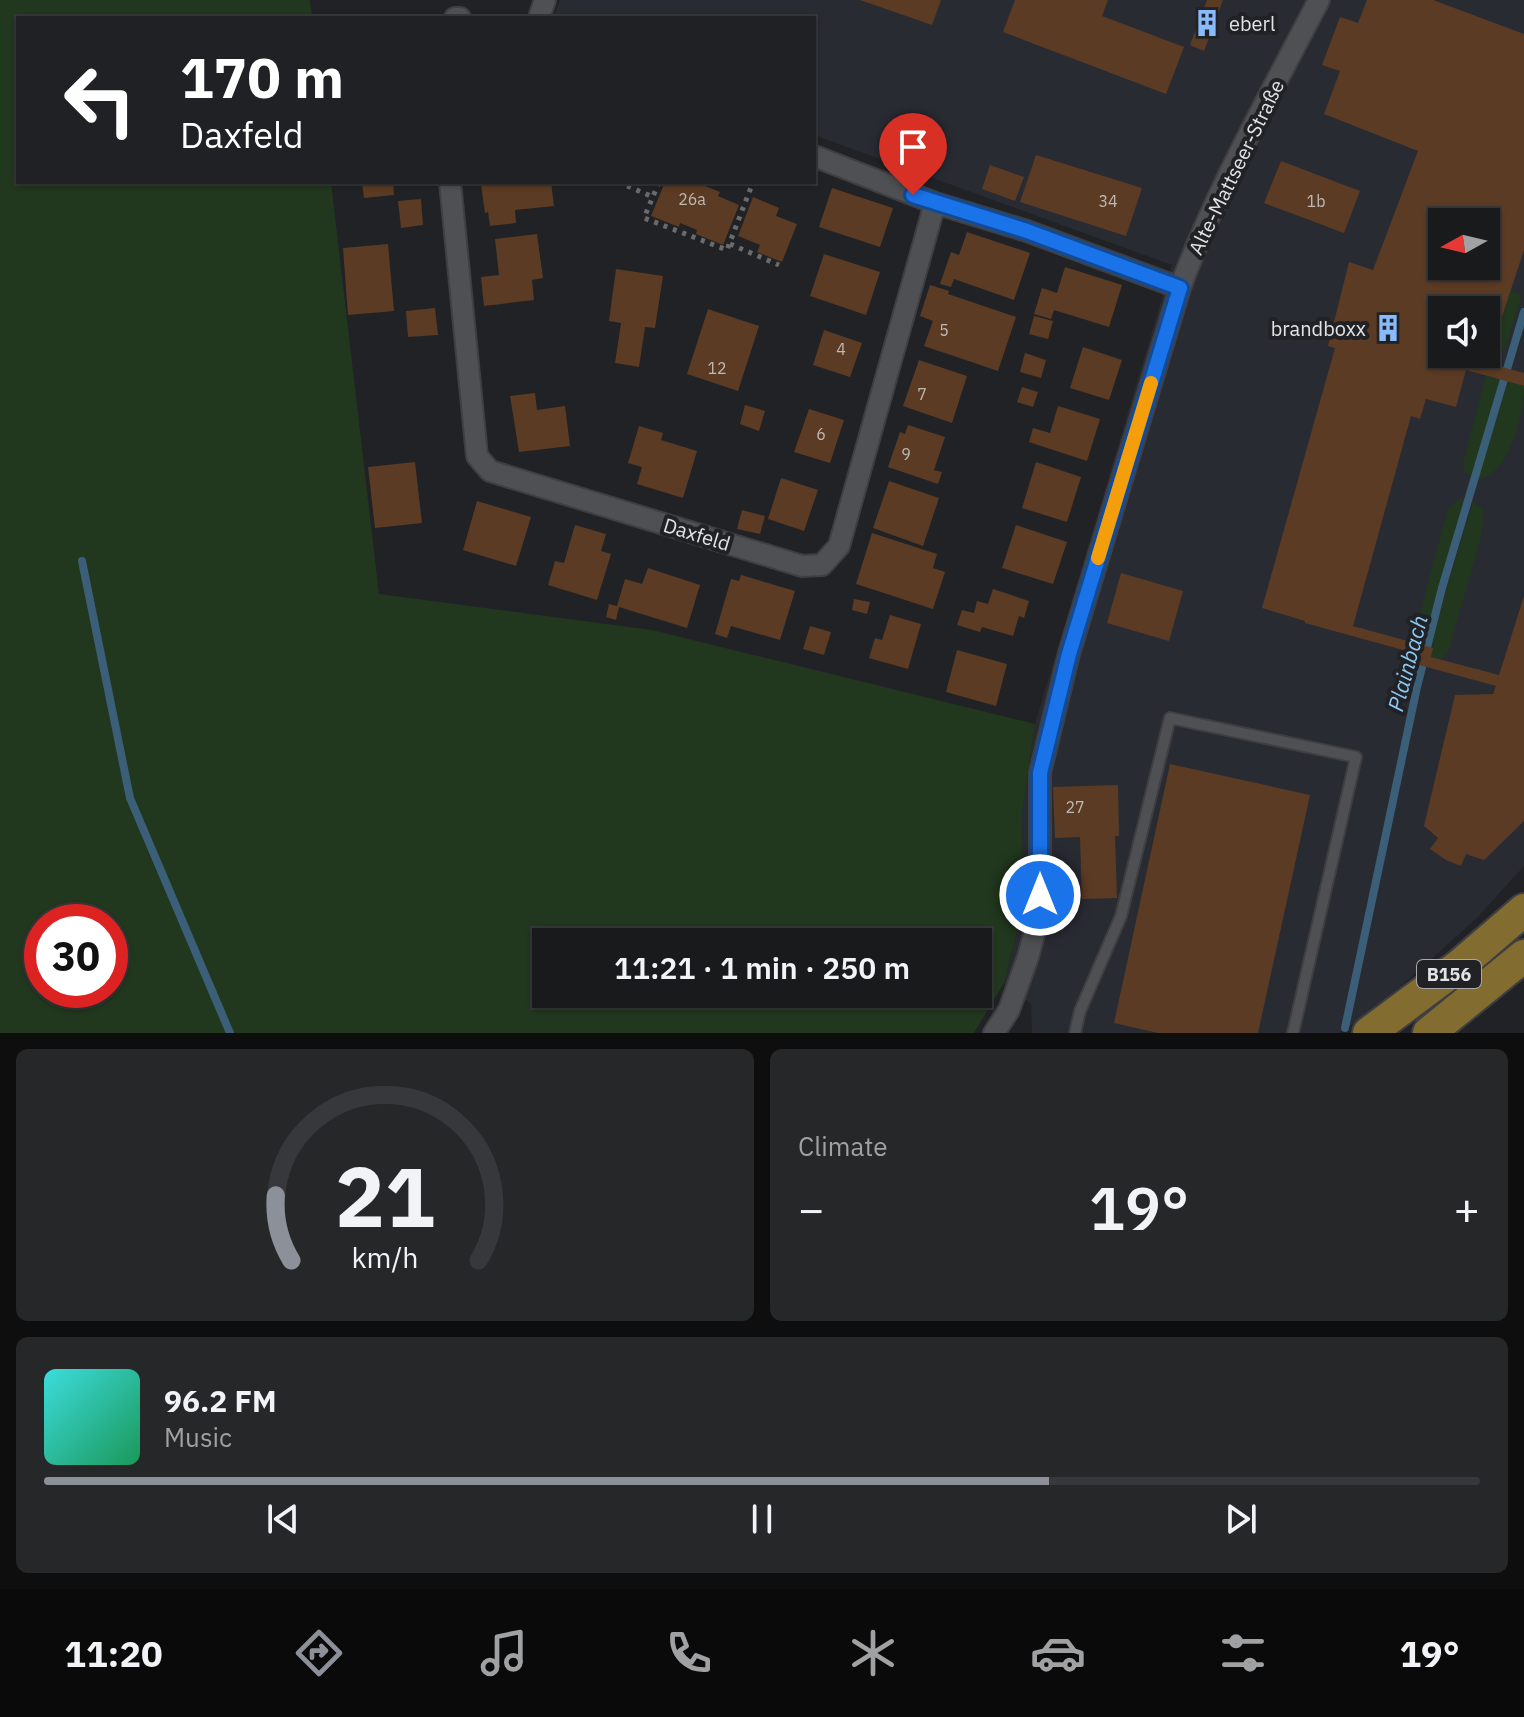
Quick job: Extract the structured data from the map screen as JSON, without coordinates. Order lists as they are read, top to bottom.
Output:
{
  "streets": {
    "main road": ["B156"],
    "street": ["Alte-Mattseer-Straße", "Daxfeld"]
  },
  "water": ["Plainbach"],
  "places": {
    "building": ["eberl", "brandboxx"]
  },
  "house_numbers": [
    "26a",
    "34",
    "1b",
    "5",
    "4",
    "12",
    "7",
    "6",
    "9",
    "27"
  ],
  "north": "left",
  "page": {
    "turn": ["170 m", "Daxfeld"],
    "limit": "30",
    "trip": "11:21 · 1 min · 250 m",
    "tile": "Climate",
    "heat": ["−", "19°", "+"],
    "song": ["96.2 FM", "Music"],
    "tabs": ["11:20", "19°"],
    "gauge": ["21", "km/h"]
  }
}
